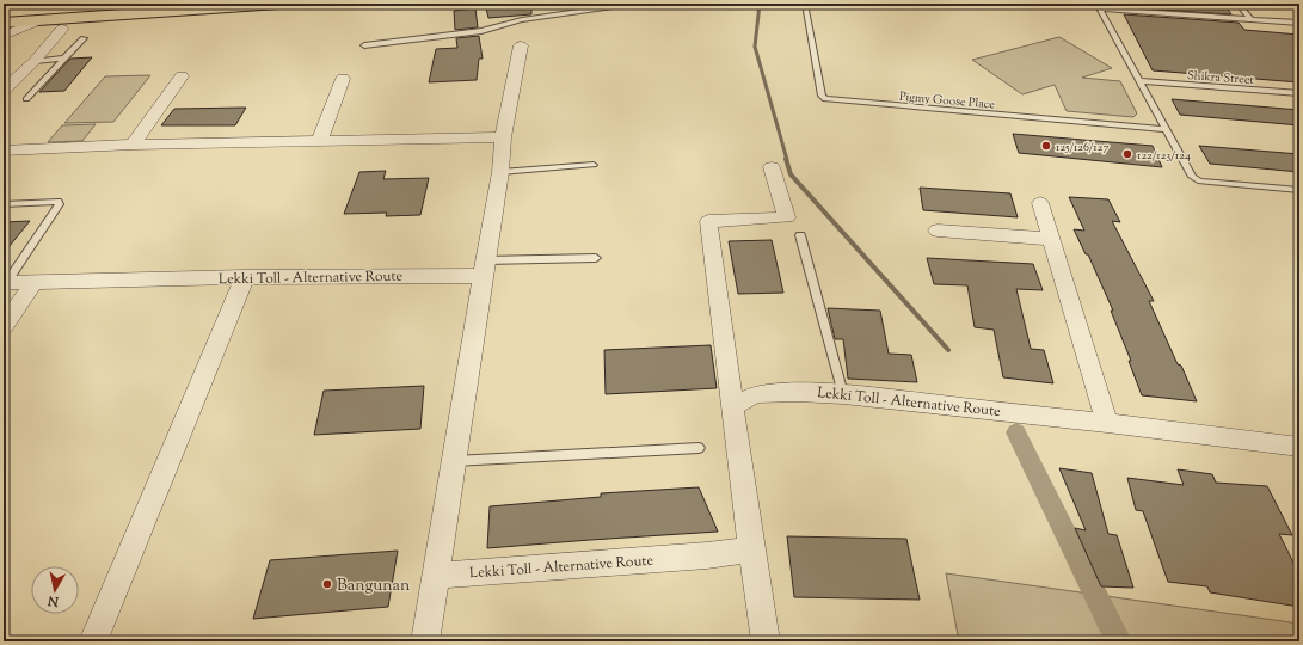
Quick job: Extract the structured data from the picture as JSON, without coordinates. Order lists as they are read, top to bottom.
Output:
{
  "streets": {
    "street": ["Lekki Toll - Alternative Route"],
    "lane": ["Shikra Street", "Pigmy Goose Place"]
  },
  "places": ["125/126/127", "122/123/124", "Bangunan"],
  "north": "bottom"
}
